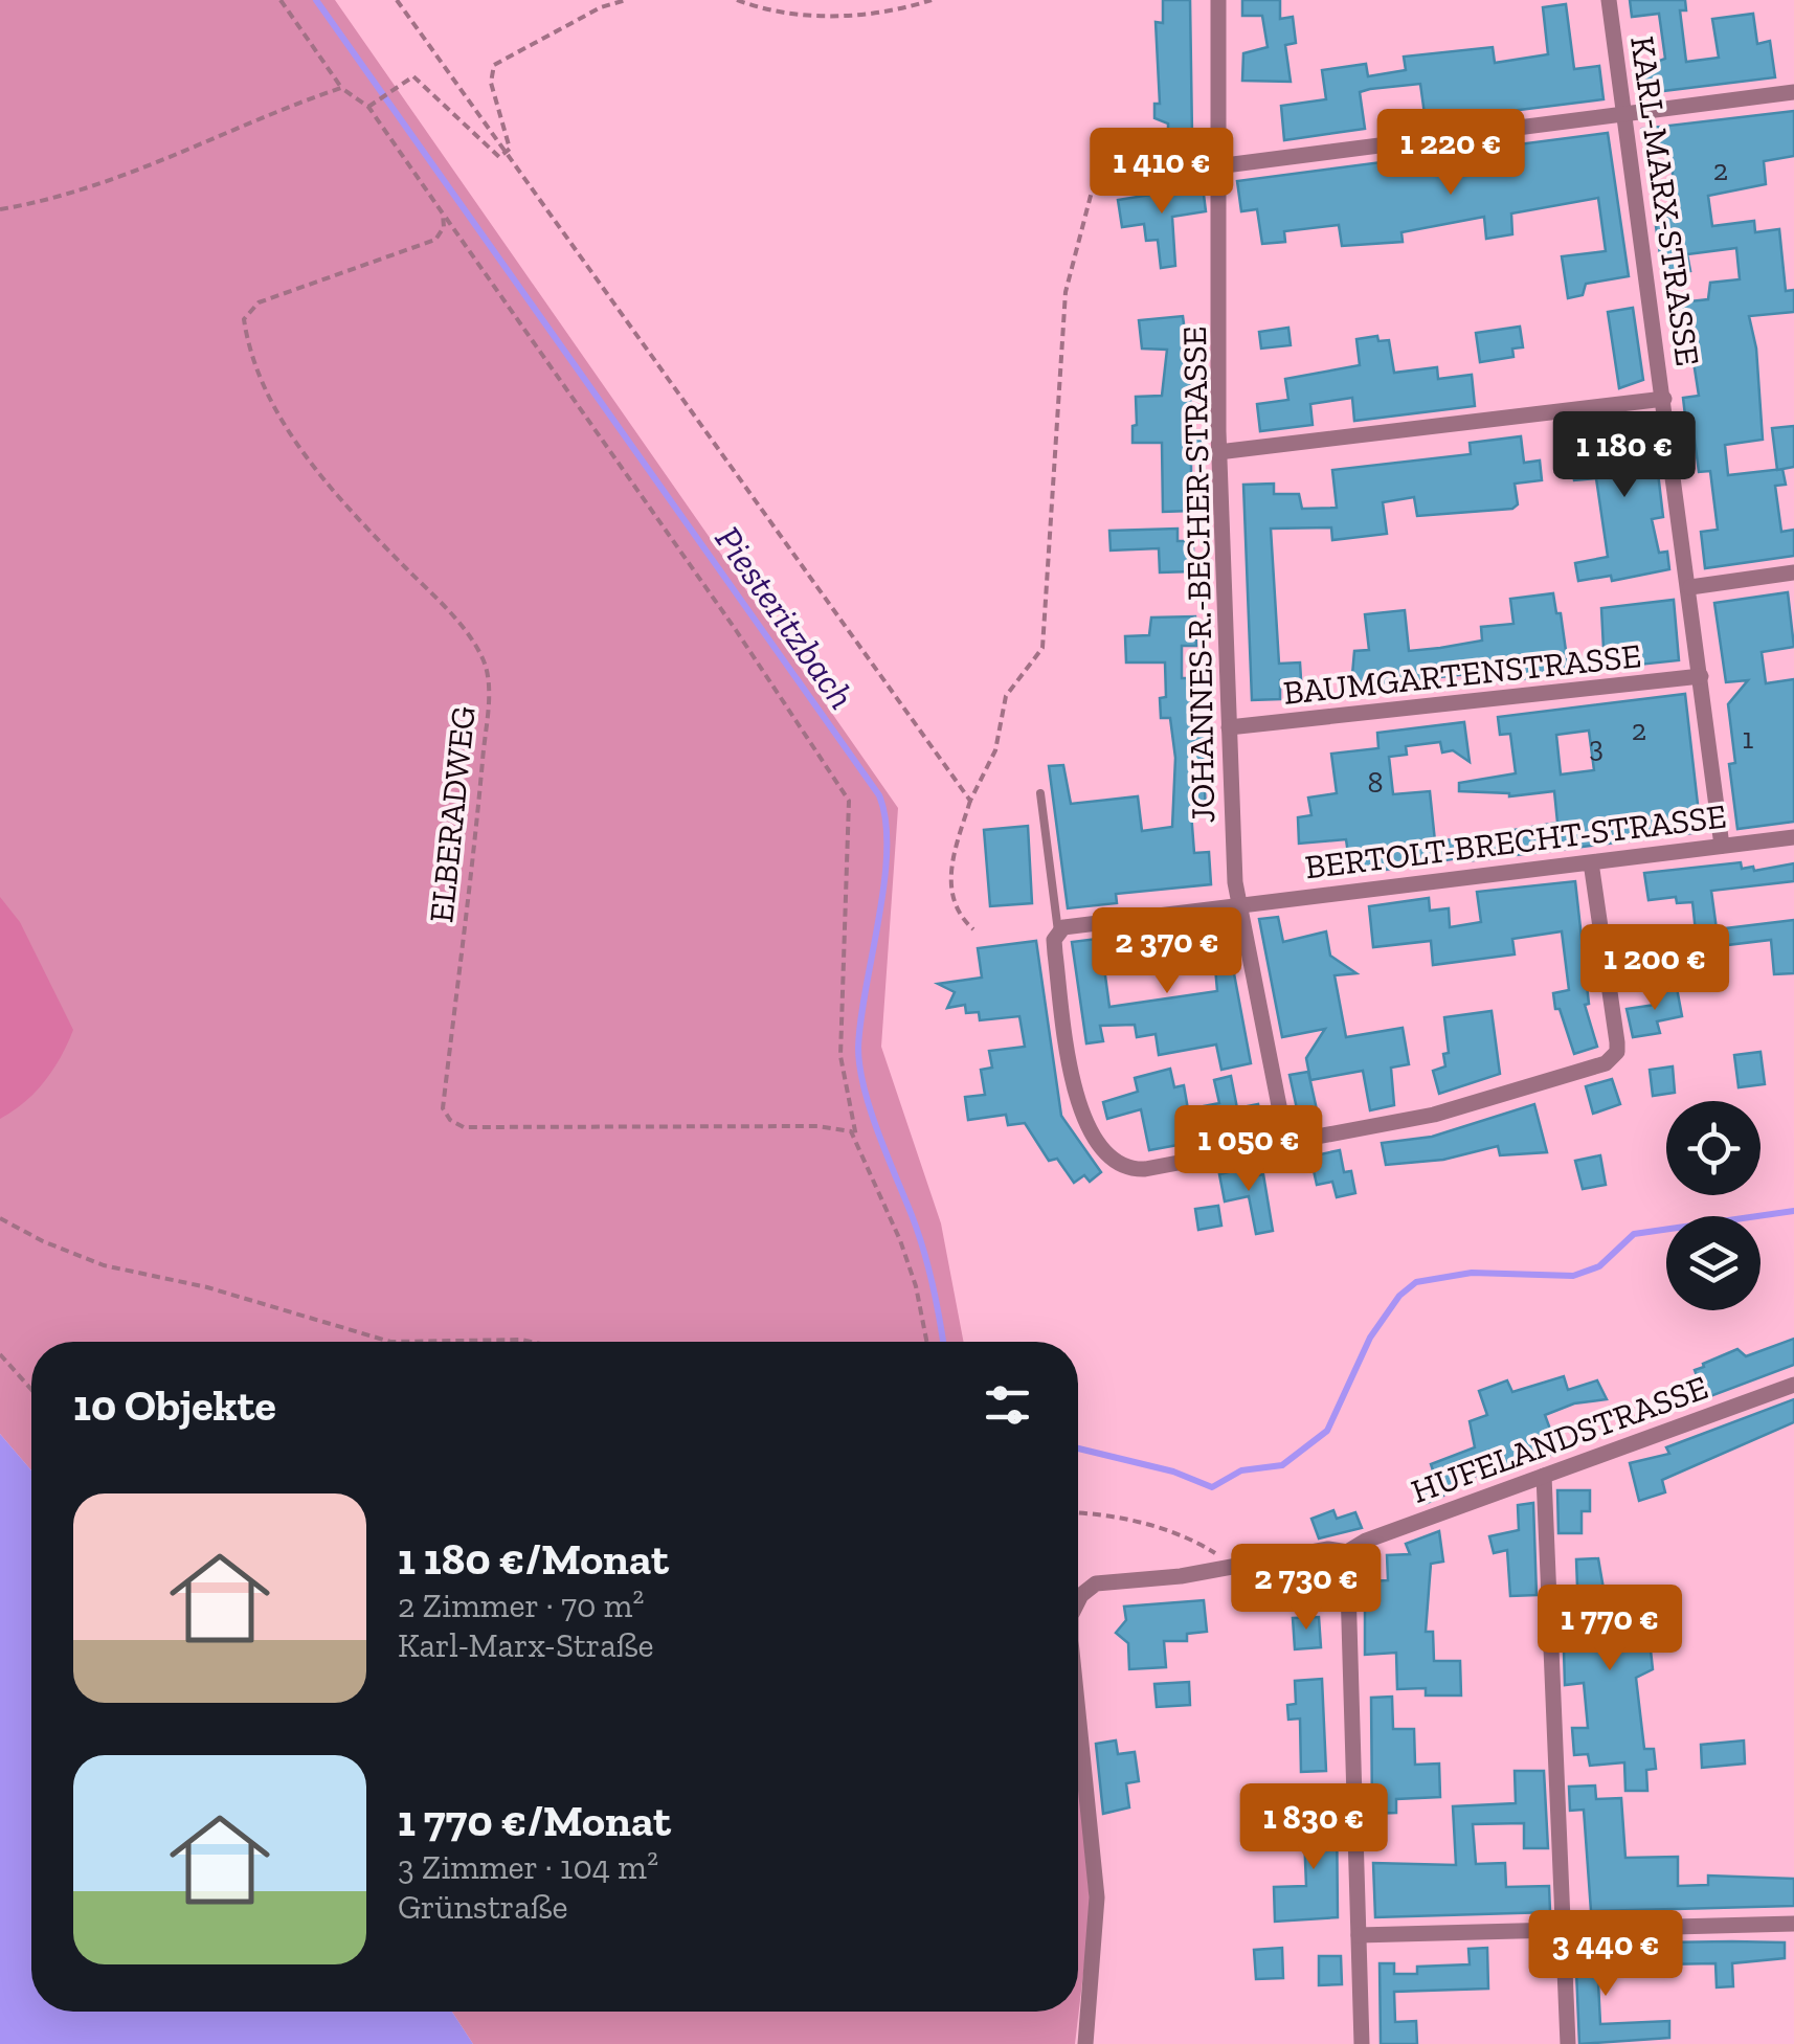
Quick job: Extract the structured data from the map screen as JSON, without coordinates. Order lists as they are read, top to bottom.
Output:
{
  "streets": {
    "street": [
      "KARL-MARX-STRASSE",
      "JOHANNES-R.-BECHER-STRASSE",
      "BAUMGARTENSTRASSE",
      "BERTOLT-BRECHT-STRASSE",
      "HUFELANDSTRASSE"
    ],
    "path": ["ELBERADWEG"]
  },
  "crossings": [
    ["KARL-MARX-STRASSE", "BAUMGARTENSTRASSE"],
    ["KARL-MARX-STRASSE", "BERTOLT-BRECHT-STRASSE"],
    ["JOHANNES-R.-BECHER-STRASSE", "BAUMGARTENSTRASSE"],
    ["JOHANNES-R.-BECHER-STRASSE", "BERTOLT-BRECHT-STRASSE"]
  ],
  "water": ["Piesteritzbach"],
  "house_numbers": [
    "2",
    "2",
    "1",
    "3",
    "8"
  ],
  "page": {
    "price": [
      "1 220 €",
      "1 410 €",
      "1 180 €",
      "2 370 €",
      "1 200 €",
      "1 050 €",
      "2 730 €",
      "1 770 €",
      "1 830 €",
      "3 440 €"
    ],
    "heading": "10 Objekte",
    "list": [
      {
        "name": "1 180 €/Monat",
        "note": "2 Zimmer · 70 m² · Karl-Marx-Straße"
      },
      {
        "name": "1 770 €/Monat",
        "note": "3 Zimmer · 104 m² · Grünstraße"
      }
    ]
  }
}
